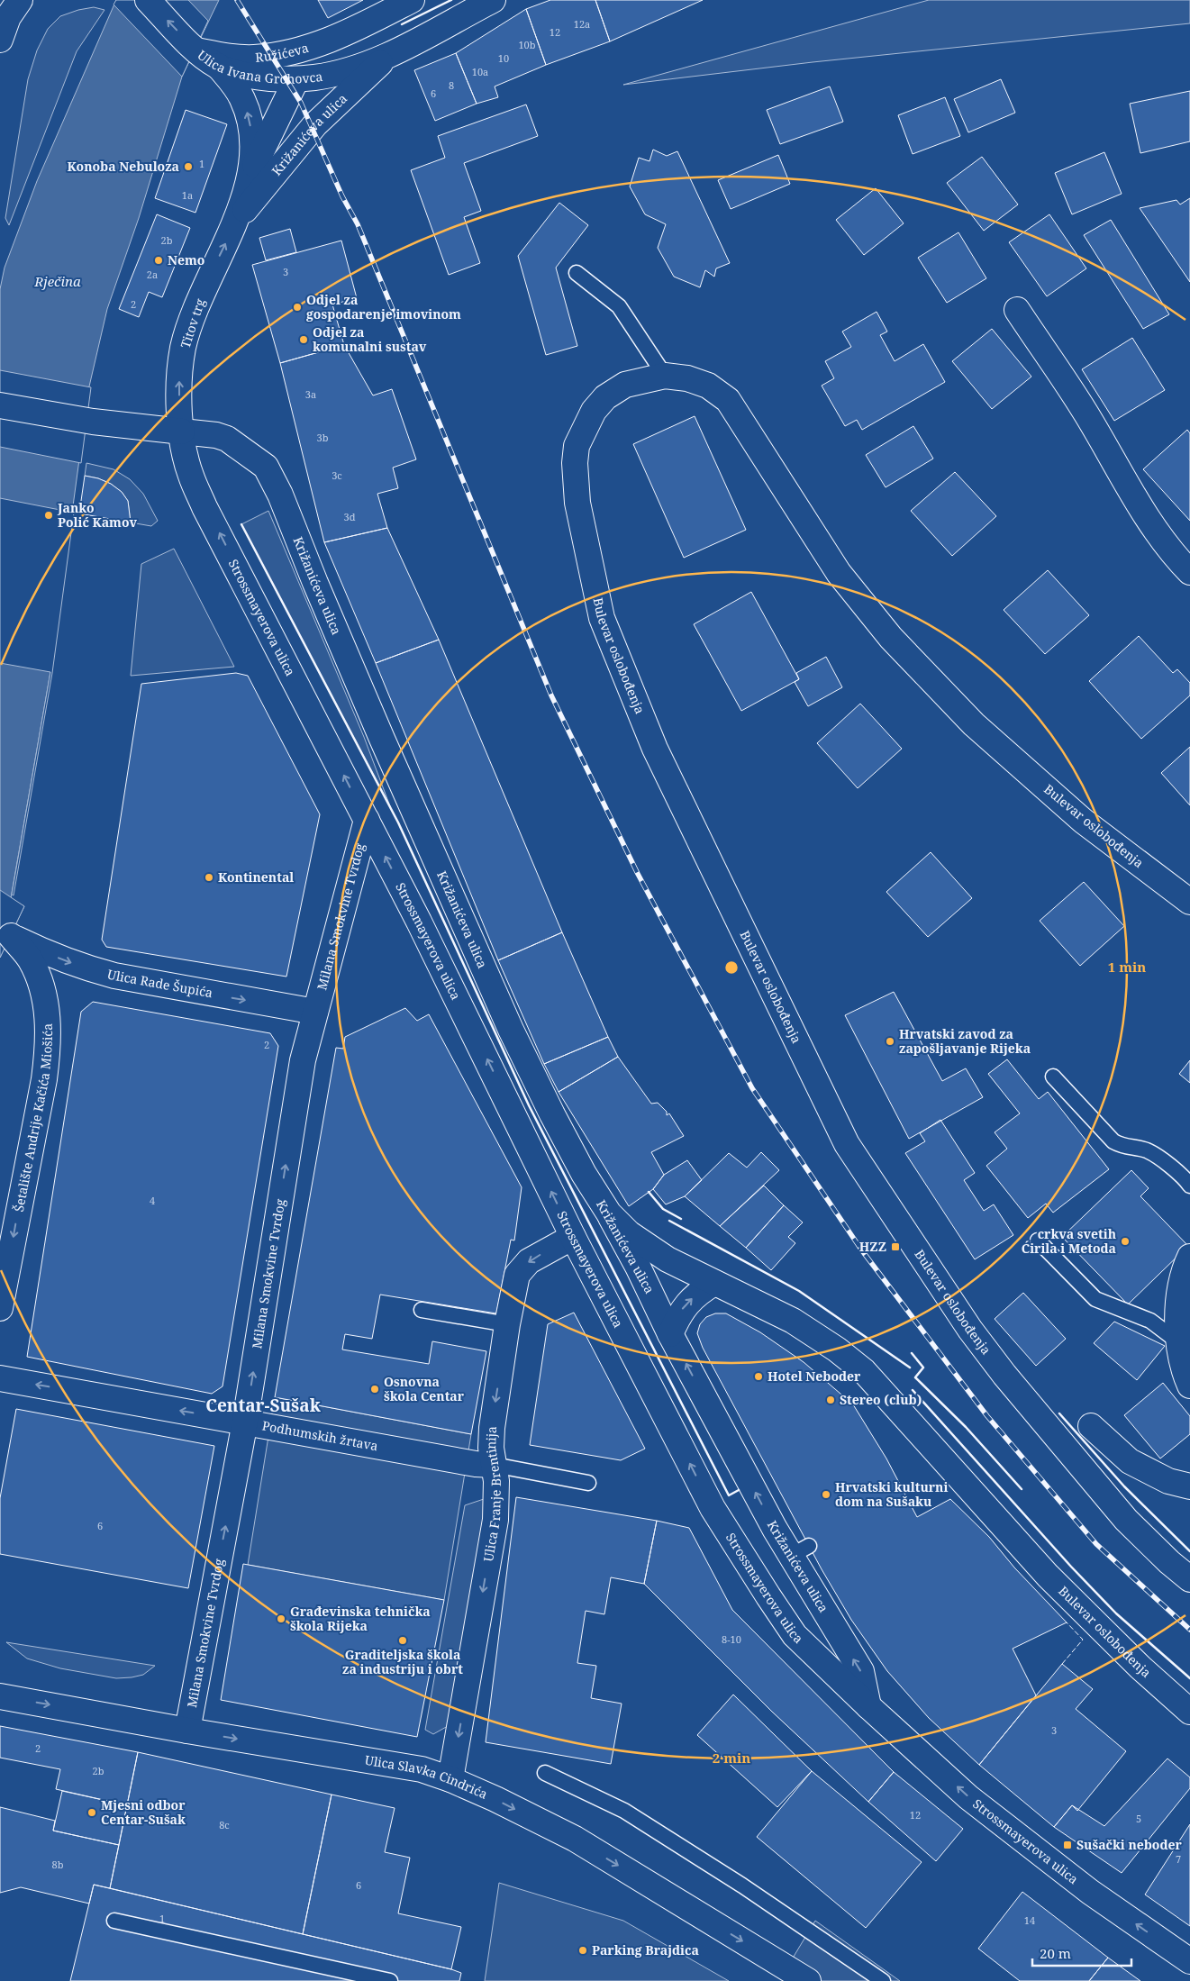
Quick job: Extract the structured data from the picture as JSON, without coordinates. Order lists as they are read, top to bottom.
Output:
{
  "streets": {
    "street": [
      "Ružićeva",
      "Ulica Ivana Grohovca",
      "Križanićeva ulica",
      "Titov trg",
      "Strossmayerova ulica",
      "Bulevar oslobođenja",
      "Milana Smokvine Tvrdog",
      "Ulica Rade Šupića",
      "Šetalište Andrije Kačića Miošića",
      "Podhumskih žrtava",
      "Ulica Franje Brentinija",
      "Ulica Slavka Cindrića"
    ]
  },
  "crossings": [
    ["Ružićeva", "Ulica Ivana Grohovca"],
    ["Ulica Ivana Grohovca", "Križanićeva ulica"],
    ["Križanićeva ulica", "Titov trg"],
    ["Križanićeva ulica", "Strossmayerova ulica"],
    ["Križanićeva ulica", "Bulevar oslobođenja"],
    ["Titov trg", "Strossmayerova ulica"],
    ["Strossmayerova ulica", "Milana Smokvine Tvrdog"],
    ["Strossmayerova ulica", "Ulica Franje Brentinija"],
    ["Milana Smokvine Tvrdog", "Ulica Rade Šupića"],
    ["Milana Smokvine Tvrdog", "Podhumskih žrtava"],
    ["Milana Smokvine Tvrdog", "Ulica Slavka Cindrića"],
    ["Ulica Rade Šupića", "Šetalište Andrije Kačića Miošića"],
    ["Podhumskih žrtava", "Ulica Franje Brentinija"],
    ["Ulica Franje Brentinija", "Ulica Slavka Cindrića"]
  ],
  "one_way": [
    "Titov trg",
    "Strossmayerova ulica",
    "Milana Smokvine Tvrdog",
    "Ulica Rade Šupića",
    "Šetalište Andrije Kačića Miošića",
    "Podhumskih žrtava",
    "Ulica Franje Brentinija",
    "Ulica Slavka Cindrića"
  ],
  "districts": ["Centar-Sušak"],
  "water": ["Rječina"],
  "places": {
    "other": [
      "Konoba Nebuloza",
      "Nemo",
      "Odjel za gospodarenje imovinom",
      "Odjel za komunalni sustav",
      "Janko Polić Kamov",
      "Kontinental",
      "Hrvatski zavod za zapošljavanje Rijeka",
      "crkva svetih Ćirila i Metoda",
      "Hotel Neboder",
      "Osnovna škola Centar",
      "Stereo (club)",
      "Hrvatski kulturni dom na Sušaku",
      "Građevinska tehnička škola Rijeka",
      "Graditeljska škola za industriju i obrt",
      "Mjesni odbor Centar-Sušak",
      "Parking Brajdica"
    ],
    "transit": ["HZZ", "Sušački neboder"]
  },
  "house_numbers": [
    "12a",
    "12",
    "10b",
    "10",
    "10a",
    "8",
    "6",
    "1",
    "1a",
    "2b",
    "3",
    "2a",
    "2",
    "3a",
    "3b",
    "3c",
    "3d",
    "2",
    "4",
    "6",
    "8-10",
    "3",
    "2",
    "2b",
    "12",
    "5",
    "8c",
    "7",
    "8b",
    "6",
    "1",
    "14"
  ],
  "scale_bar": "20 m",
  "rings": ["1 min", "2 min"]
}
